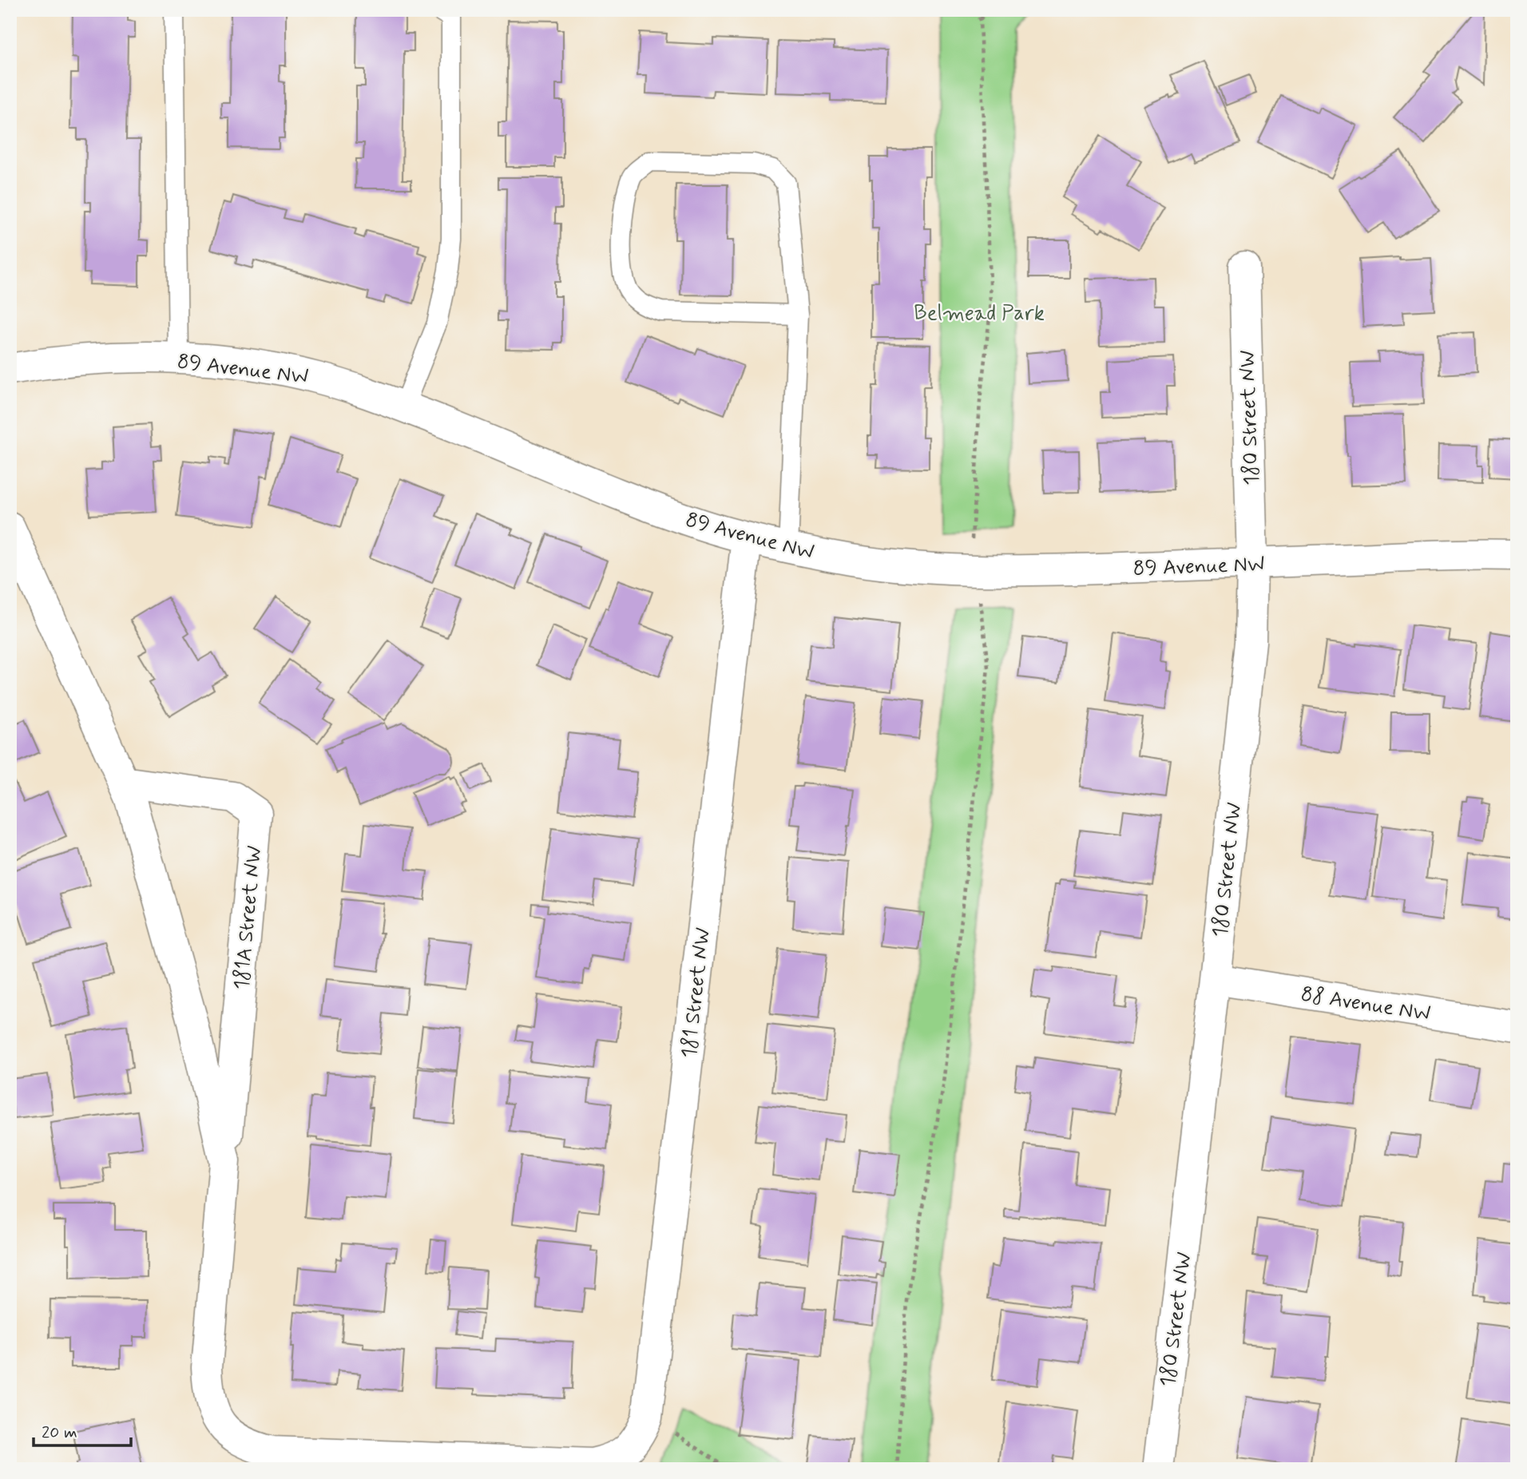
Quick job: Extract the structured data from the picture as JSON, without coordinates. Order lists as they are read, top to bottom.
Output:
{
  "streets": {
    "street": [
      "89 Avenue NW",
      "180 Street NW",
      "181A Street NW",
      "181 Street NW",
      "88 Avenue NW"
    ]
  },
  "crossings": [
    ["89 Avenue NW", "180 Street NW"],
    ["89 Avenue NW", "181 Street NW"],
    ["180 Street NW", "88 Avenue NW"],
    ["181A Street NW", "181 Street NW"]
  ],
  "parks": ["Belmead Park"],
  "scale_bar": "20 m"
}
